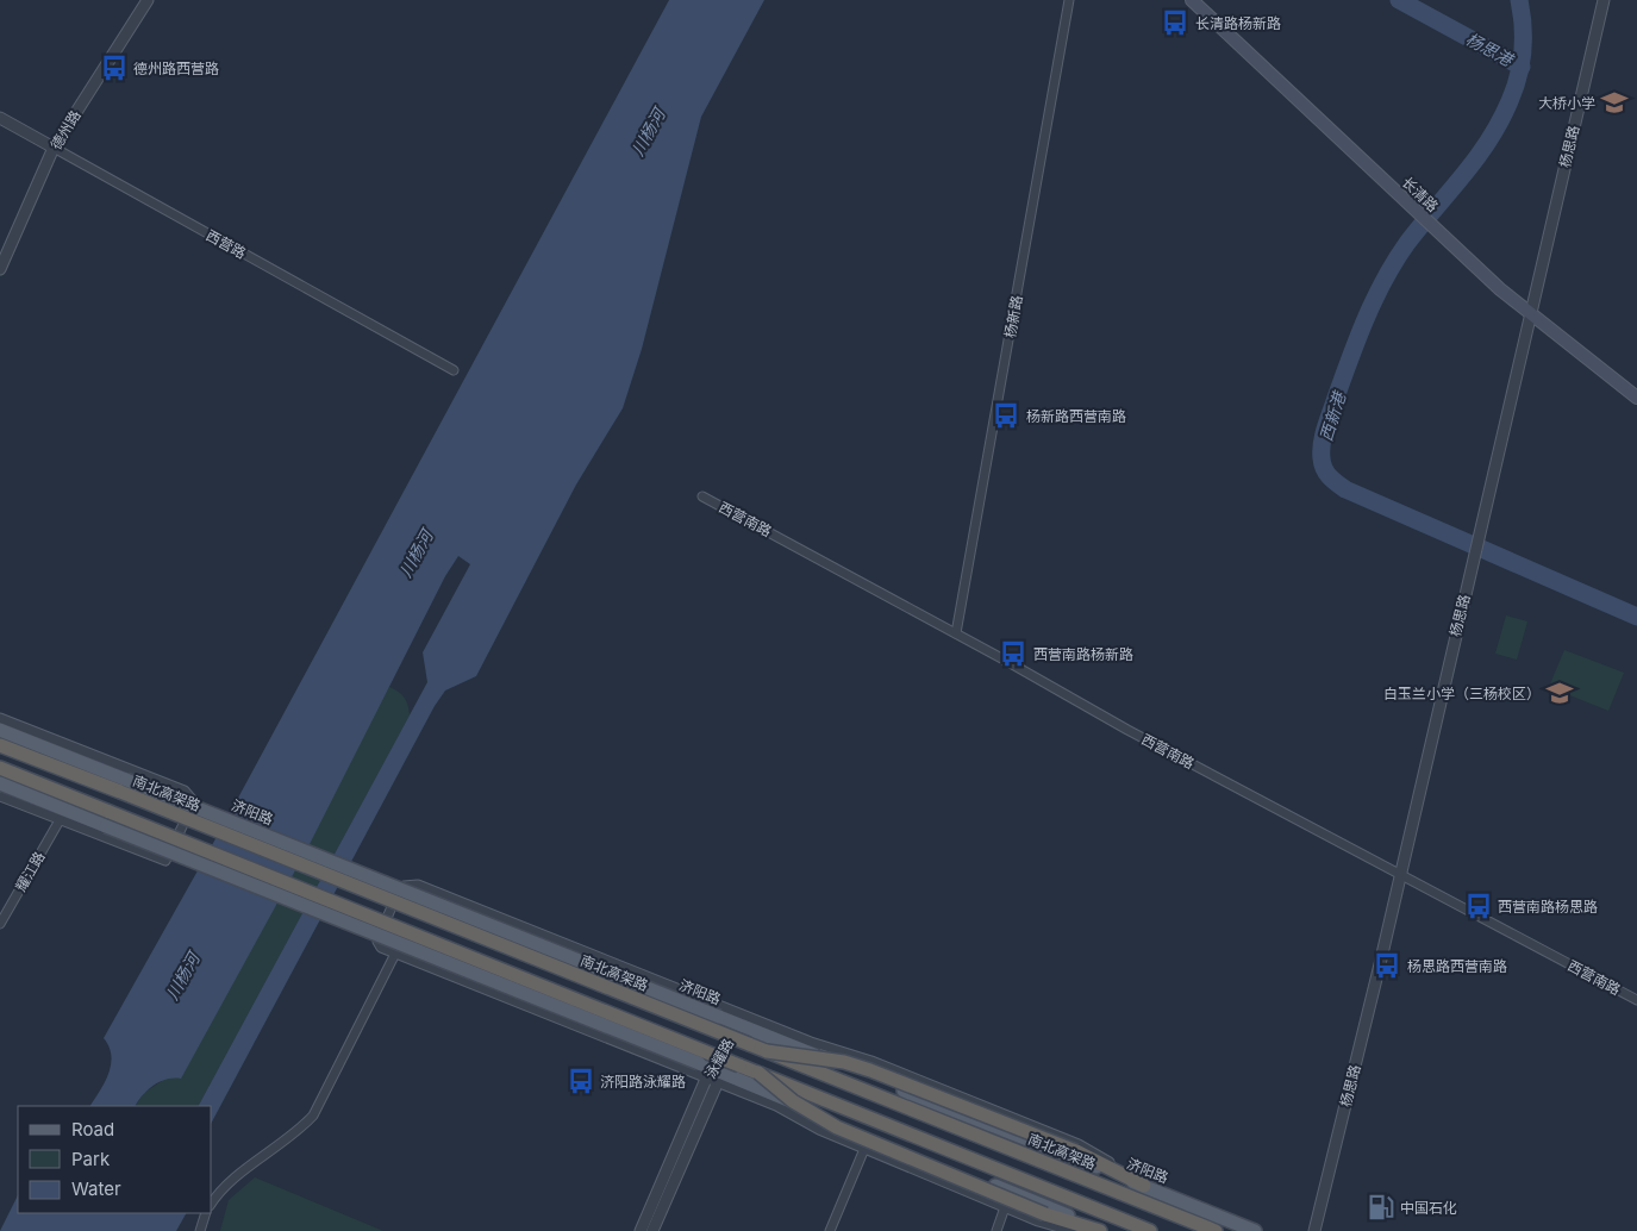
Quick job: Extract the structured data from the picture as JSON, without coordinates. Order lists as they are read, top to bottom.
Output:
{
  "streets": {
    "highway": ["南北高架路"],
    "main road": ["长清路", "济阳路"],
    "street": [
      "德州路",
      "杨思路",
      "西营路",
      "杨新路",
      "西营南路",
      "耀江路",
      "泳耀路"
    ]
  },
  "crossings": [
    ["德州路", "西营路"],
    ["杨思路", "长清路"],
    ["杨思路", "西营南路"],
    ["杨新路", "西营南路"],
    ["济阳路", "泳耀路"]
  ],
  "water": ["杨思港", "川杨河", "西新港"],
  "places": {
    "bus stop": [
      "长清路杨新路",
      "德州路西营路",
      "杨新路西营南路",
      "西营南路杨新路",
      "西营南路杨思路",
      "杨思路西营南路",
      "济阳路泳耀路"
    ],
    "school or university": ["大桥小学", "白玉兰小学（三杨校区）"],
    "fuel station": ["中国石化"]
  },
  "legend": ["Road", "Park", "Water"]
}
